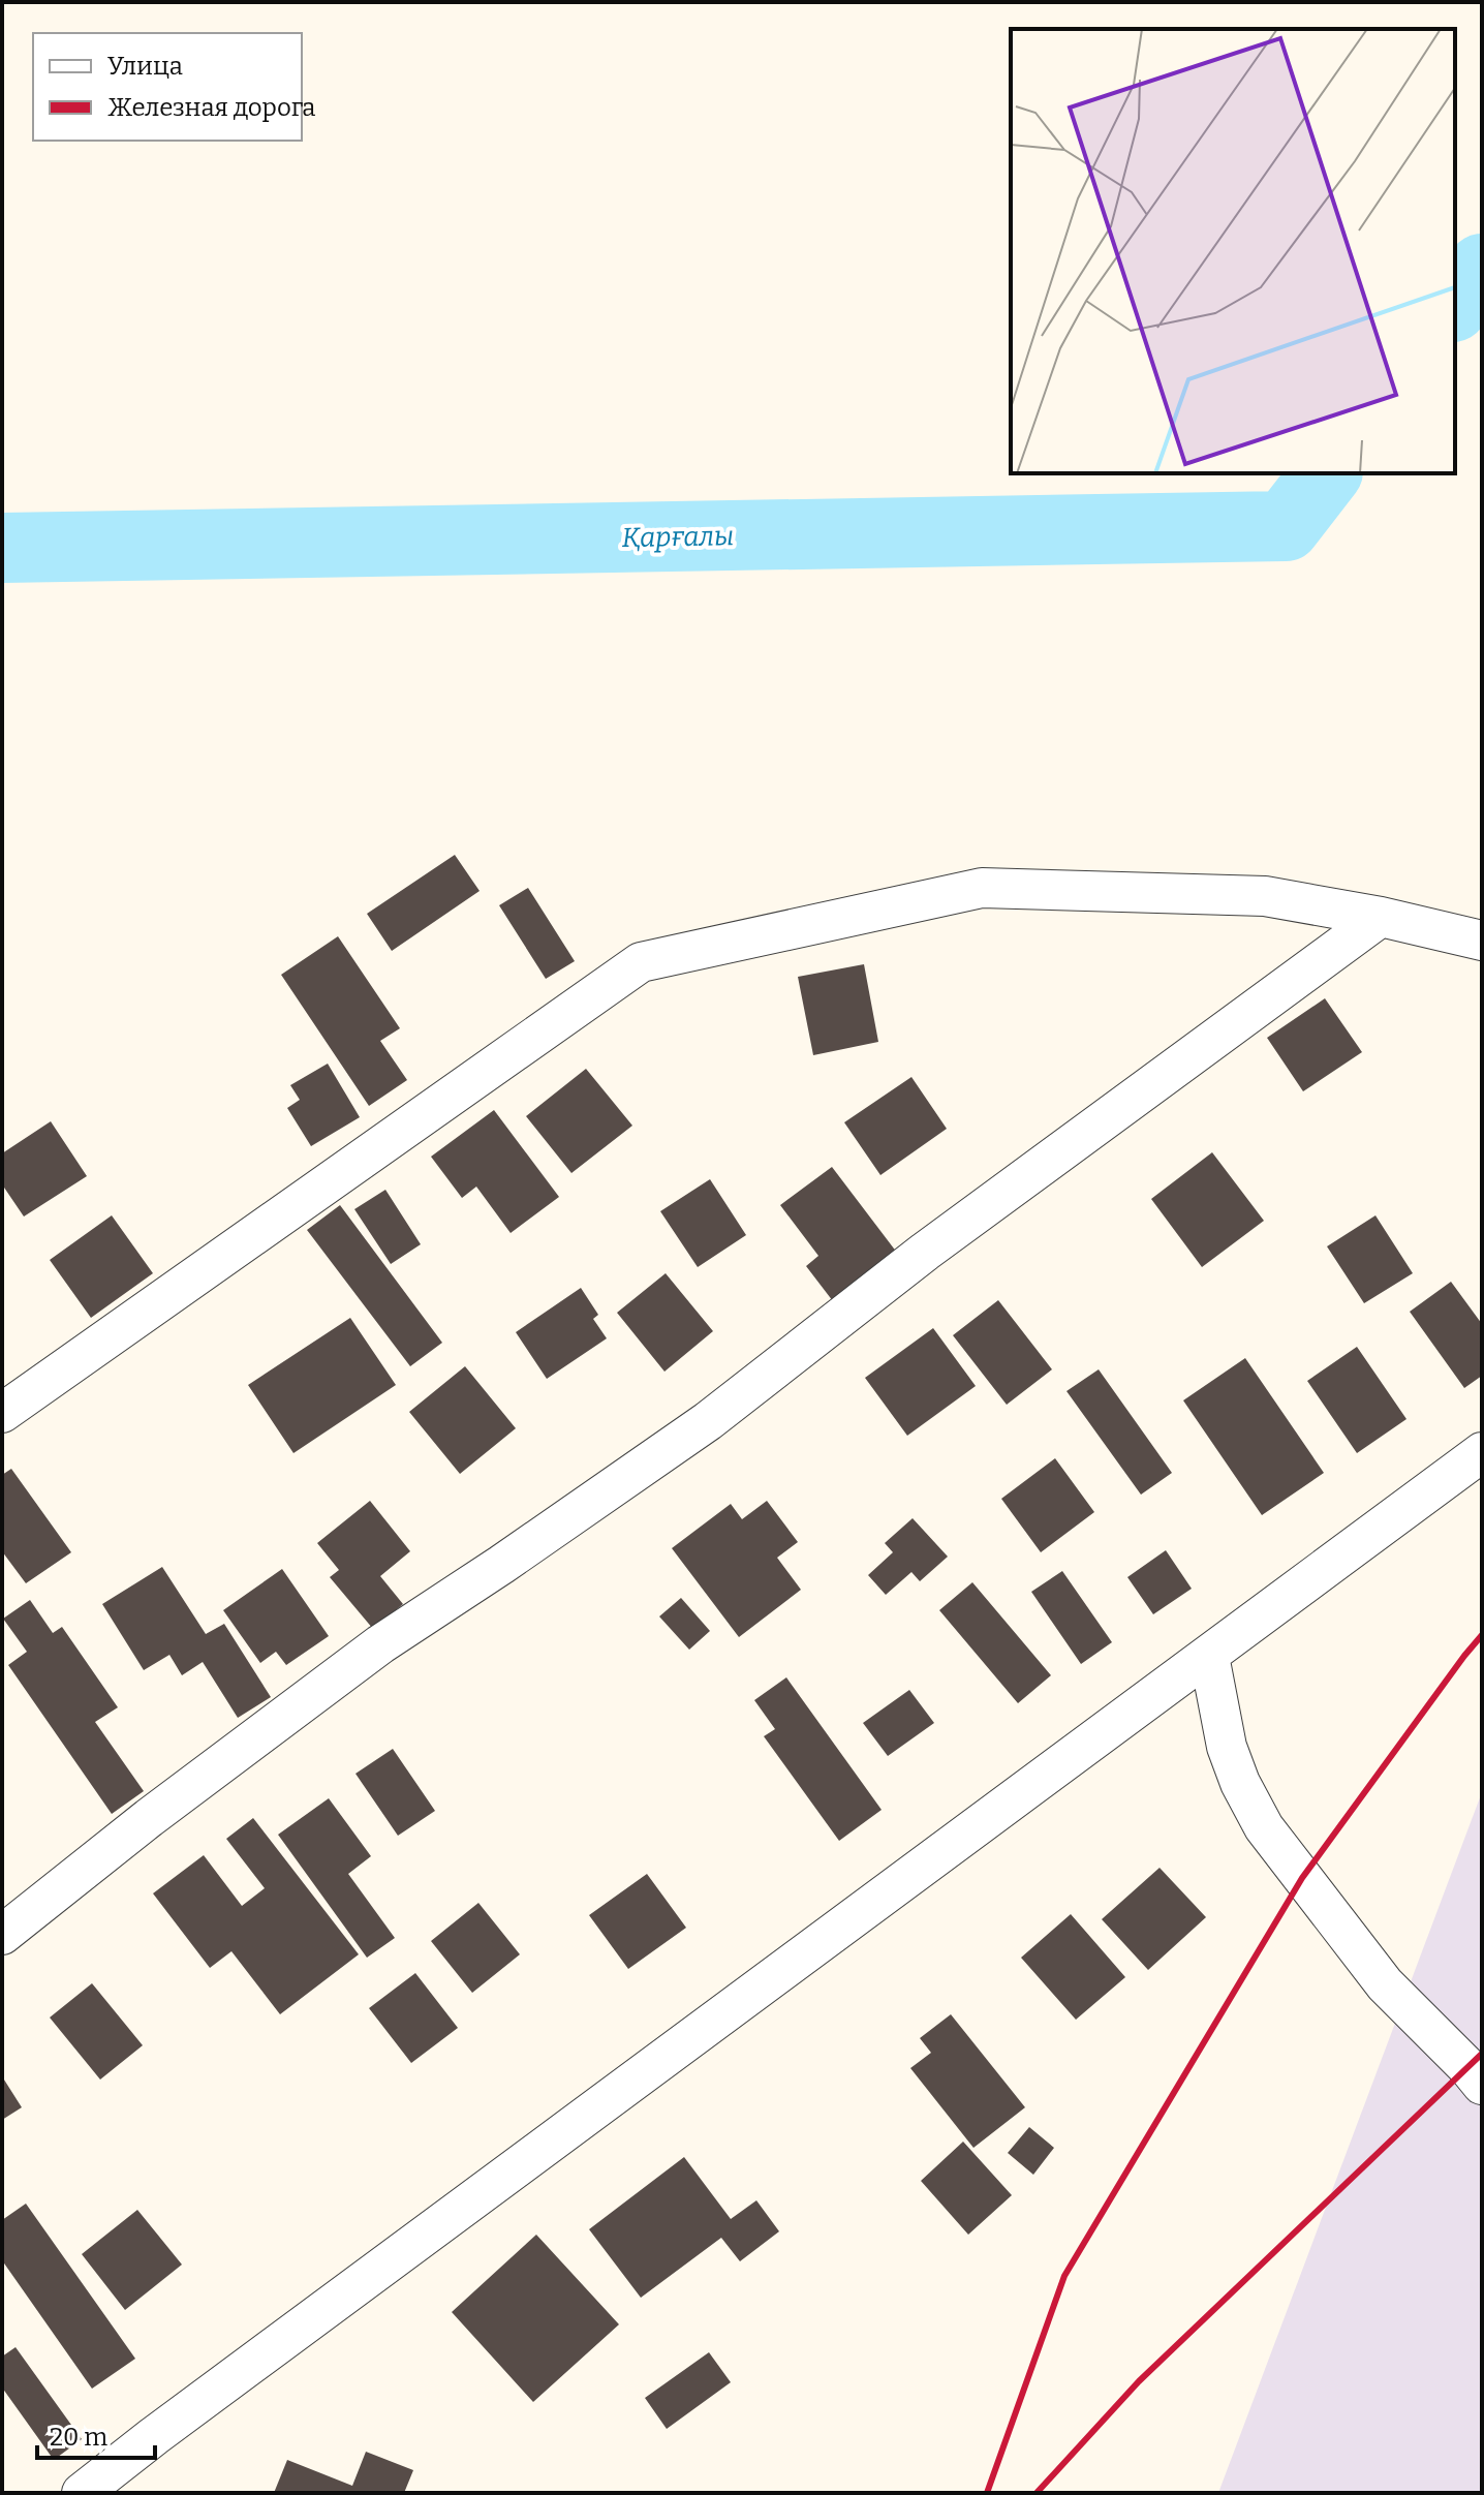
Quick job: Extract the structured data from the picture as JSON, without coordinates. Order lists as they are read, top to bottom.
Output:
{
  "water": ["Қарғалы"],
  "legend": ["Улица", "Железная дорога"],
  "scale_bar": "20 m"
}
